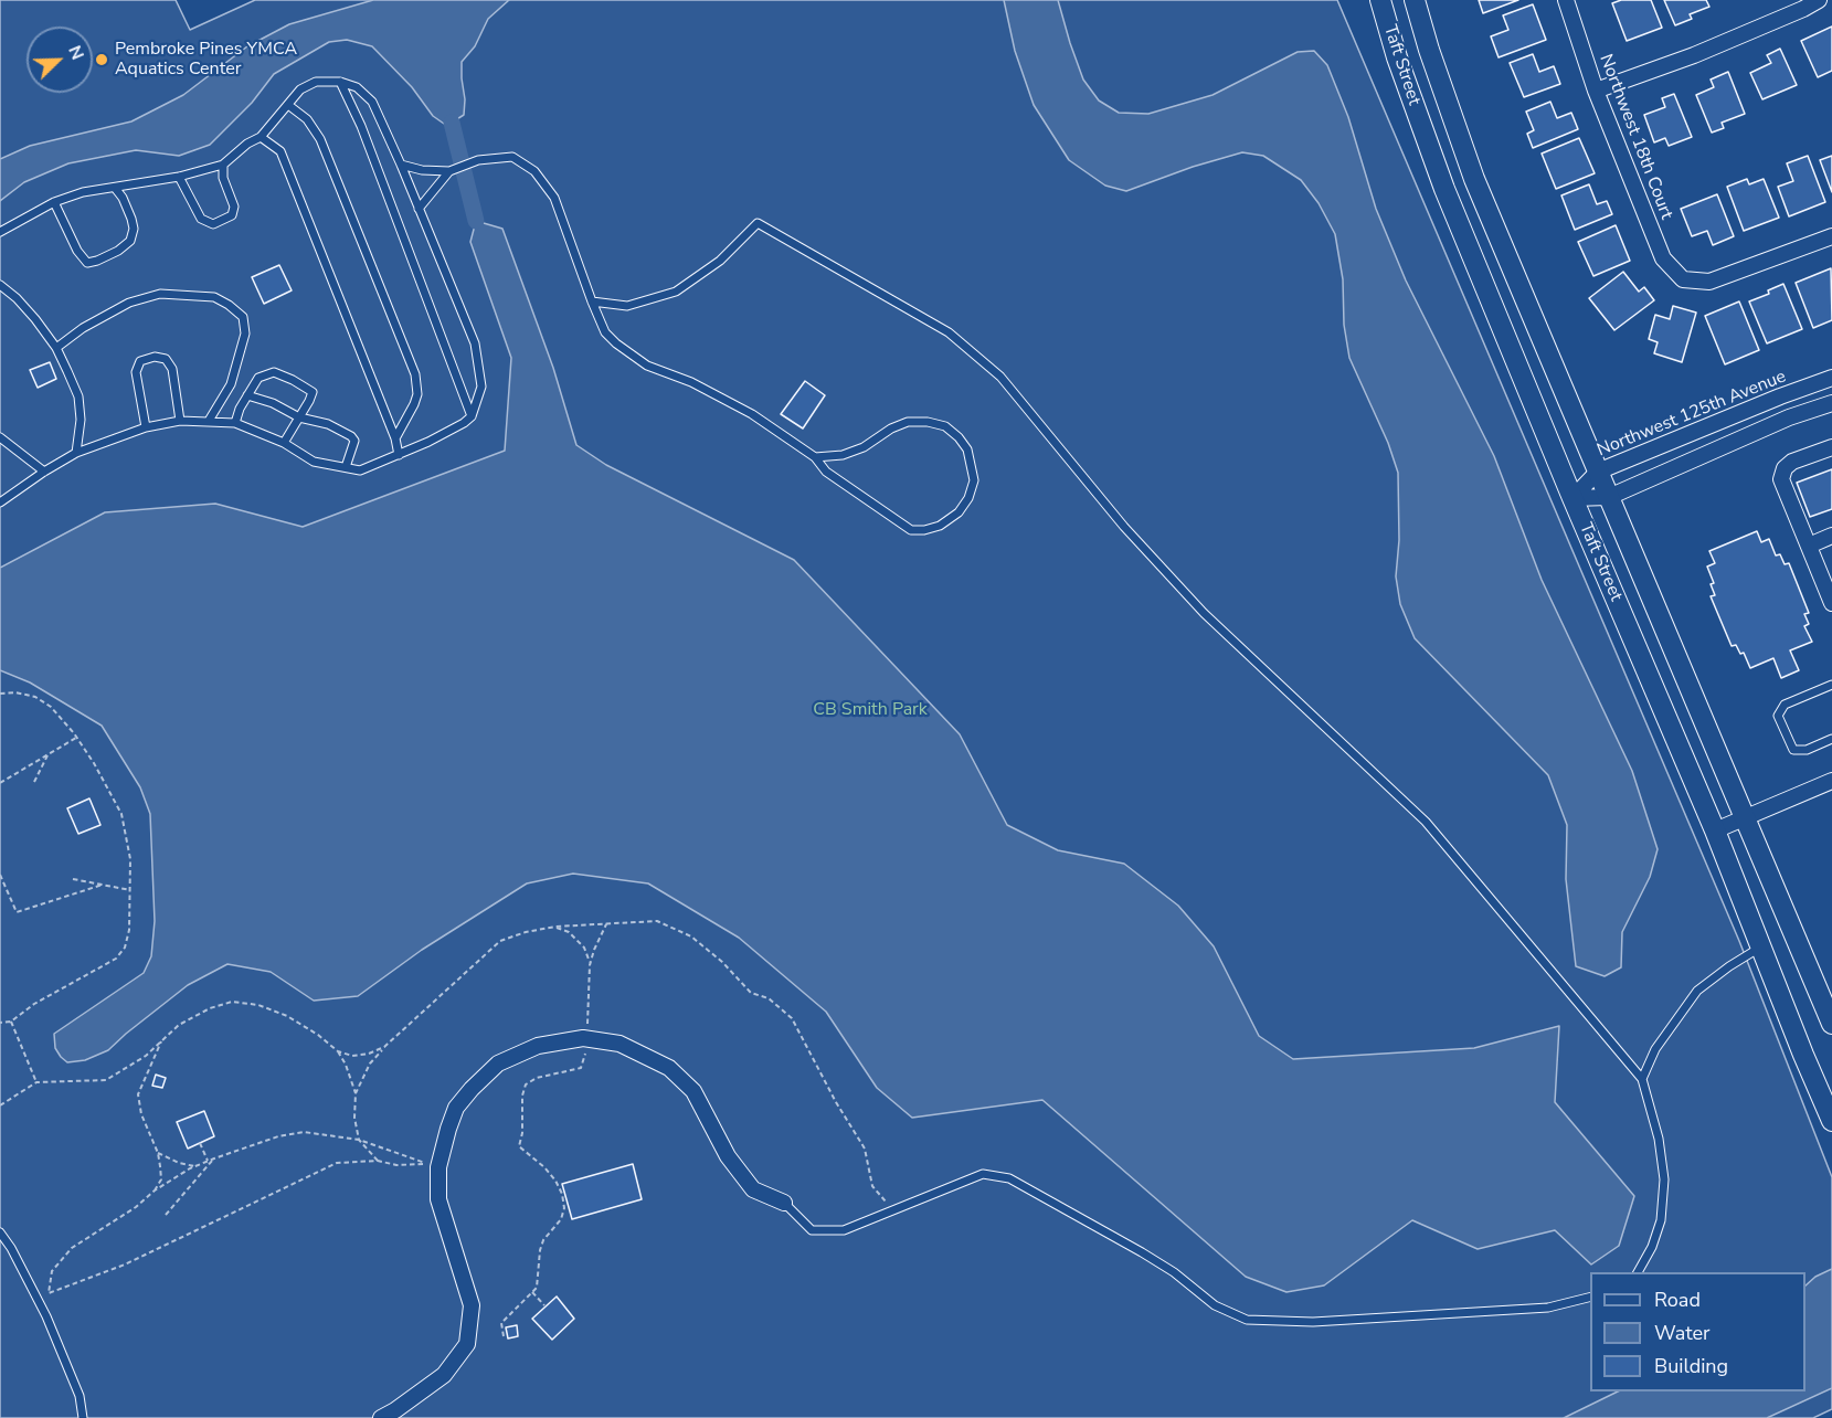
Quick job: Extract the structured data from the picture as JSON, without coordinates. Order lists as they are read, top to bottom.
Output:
{
  "streets": {
    "street": ["Taft Street", "Northwest 18th Court", "Northwest 125th Avenue"]
  },
  "crossings": [
    ["Taft Street", "Northwest 125th Avenue"]
  ],
  "parks": ["CB Smith Park"],
  "places": ["Pembroke Pines YMCA Aquatics Center"],
  "legend": ["Road", "Water", "Building"],
  "north": "top right"
}
